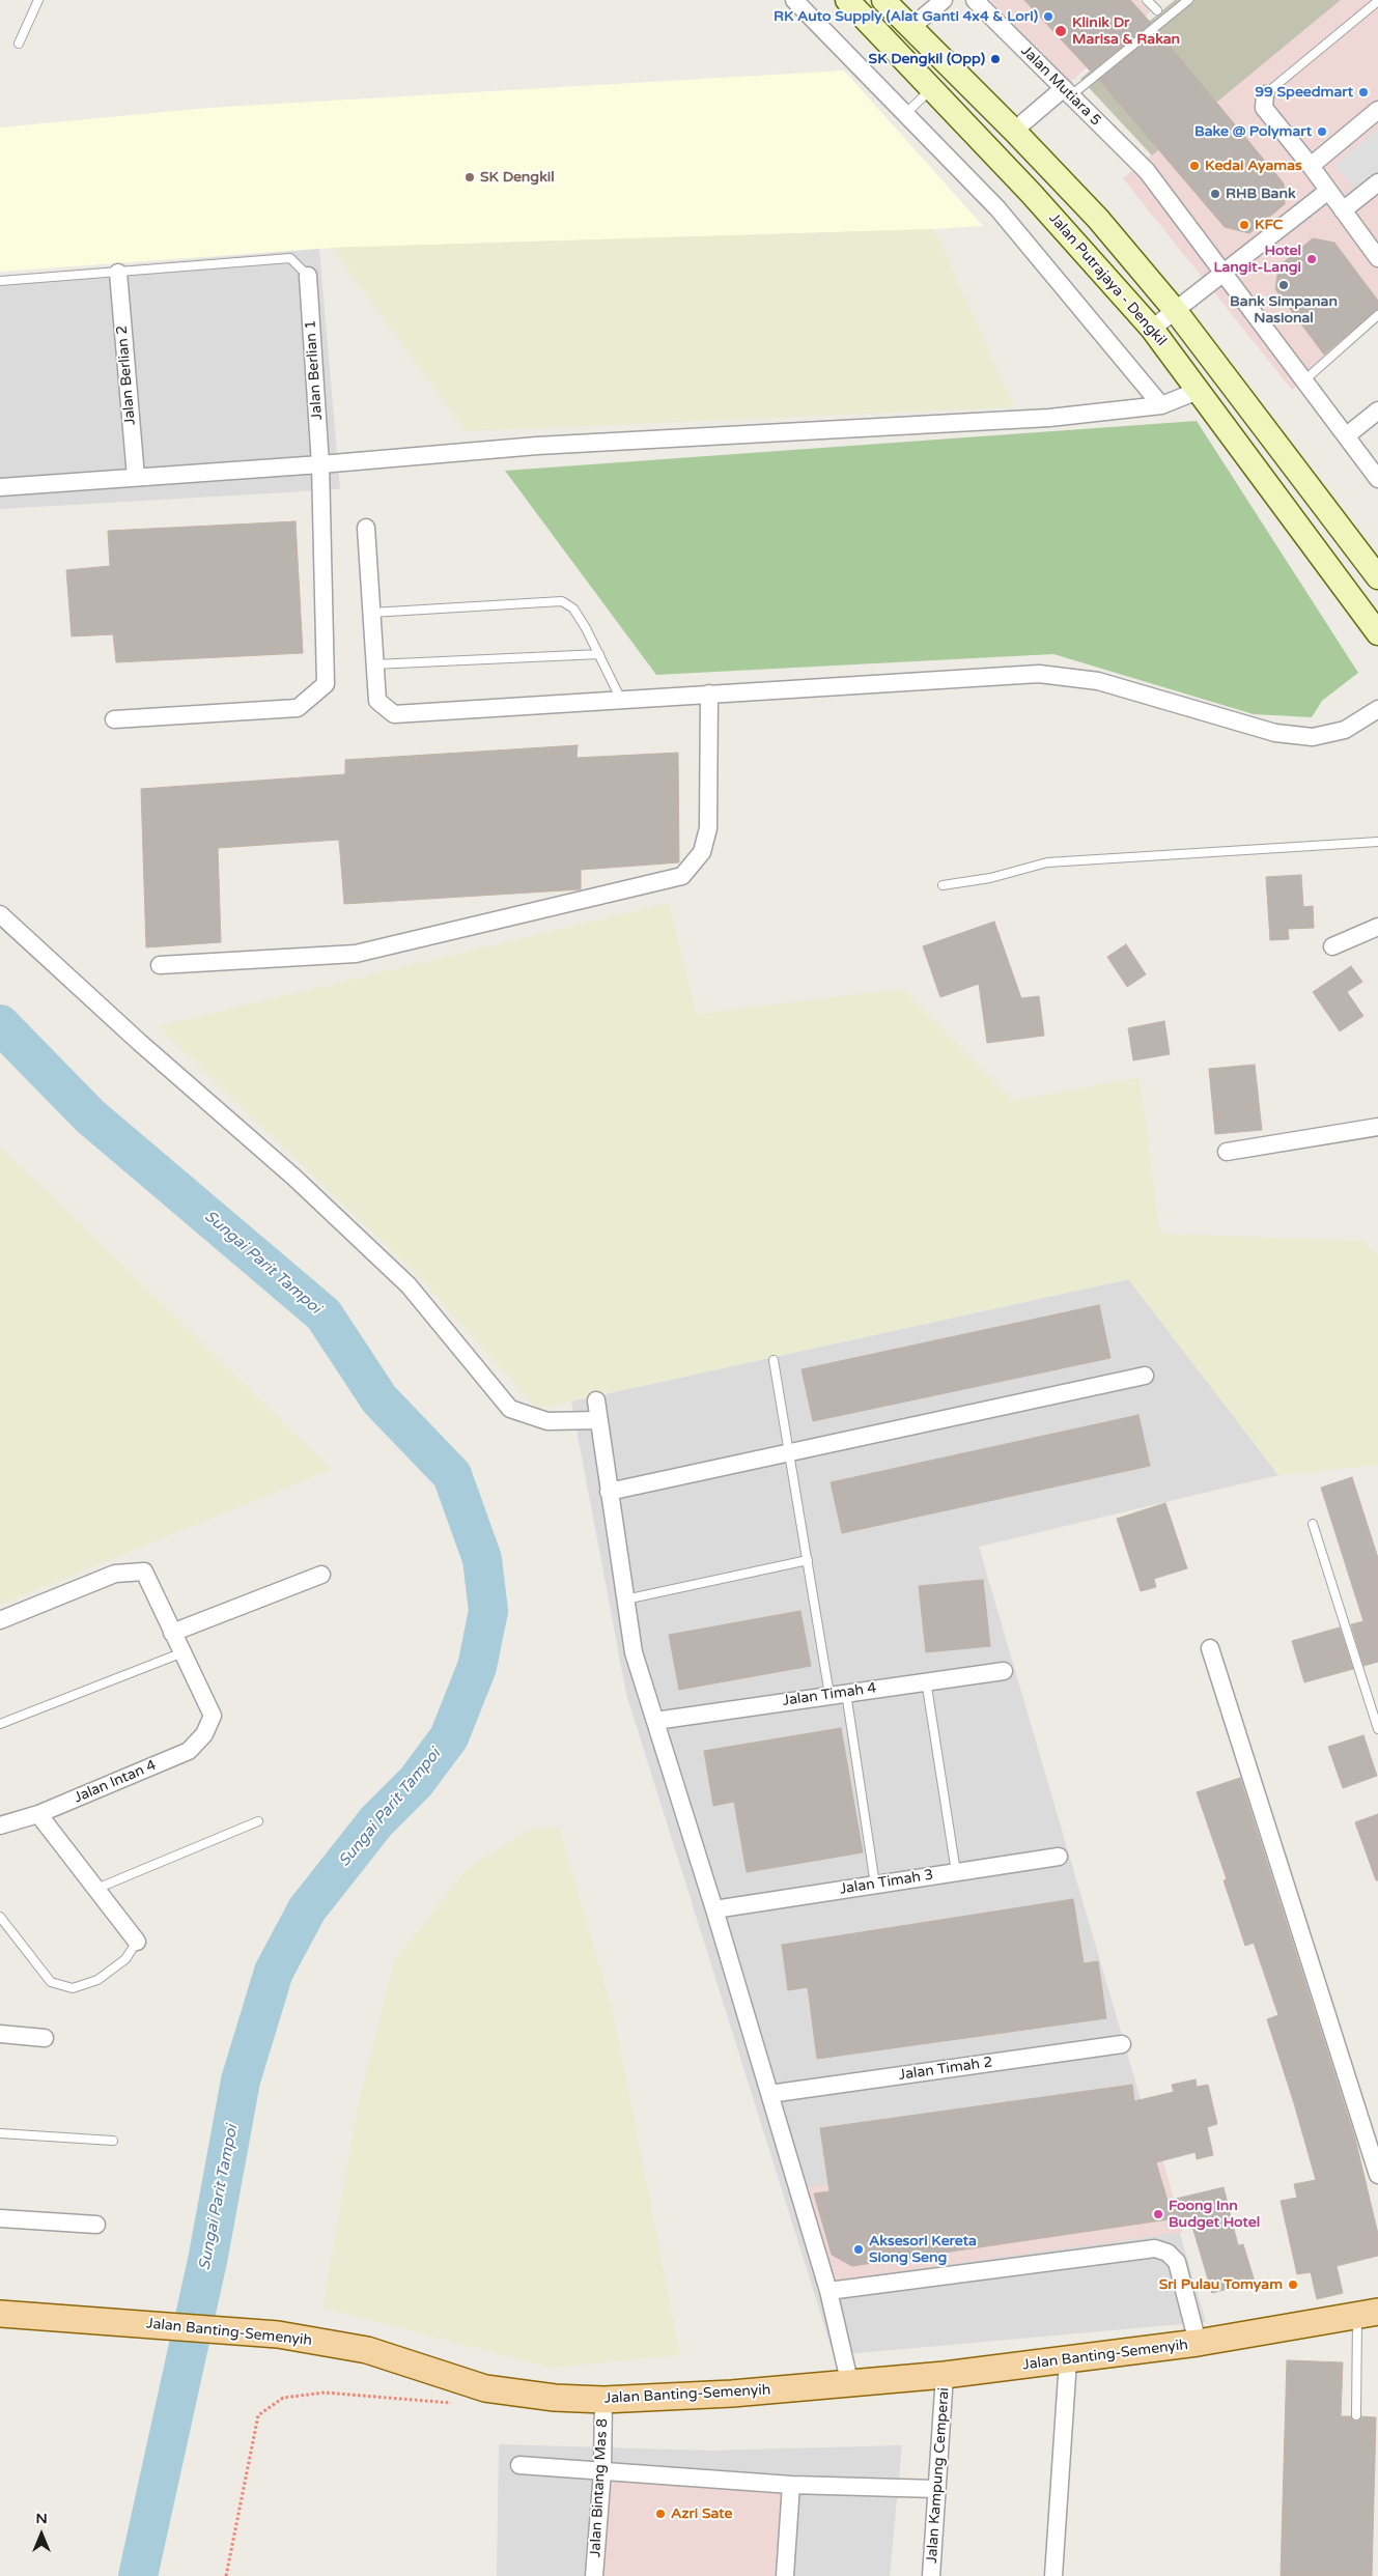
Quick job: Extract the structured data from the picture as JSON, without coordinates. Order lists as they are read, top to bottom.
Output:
{
  "streets": {
    "main road": ["Jalan Putrajaya - Dengkil", "Jalan Banting-Semenyih"],
    "street": [
      "Jalan Mutiara 5",
      "Jalan Berlian 1",
      "Jalan Berlian 2",
      "Jalan Timah 4",
      "Jalan Intan 4",
      "Jalan Timah 3",
      "Jalan Timah 2",
      "Jalan Kampung Cemperai",
      "Jalan Bintang Mas 8"
    ]
  },
  "crossings": [
    ["Jalan Banting-Semenyih", "Jalan Kampung Cemperai"],
    ["Jalan Banting-Semenyih", "Jalan Bintang Mas 8"]
  ],
  "water": ["Sungai Parit Tampoi"],
  "places": [
    "RK Auto Supply (Alat Ganti 4x4 & Lori)",
    "Klinik Dr Marisa & Rakan",
    "SK Dengkil (Opp)",
    "99 Speedmart",
    "Bake @ Polymart",
    "Kedai Ayamas",
    "SK Dengkil",
    "RHB Bank",
    "KFC",
    "Hotel Langit-Langi",
    "Bank Simpanan Nasional",
    "Foong Inn Budget Hotel",
    "Aksesori Kereta Siong Seng",
    "Sri Pulau Tomyam",
    "Azri Sate"
  ],
  "north": "top"
}
